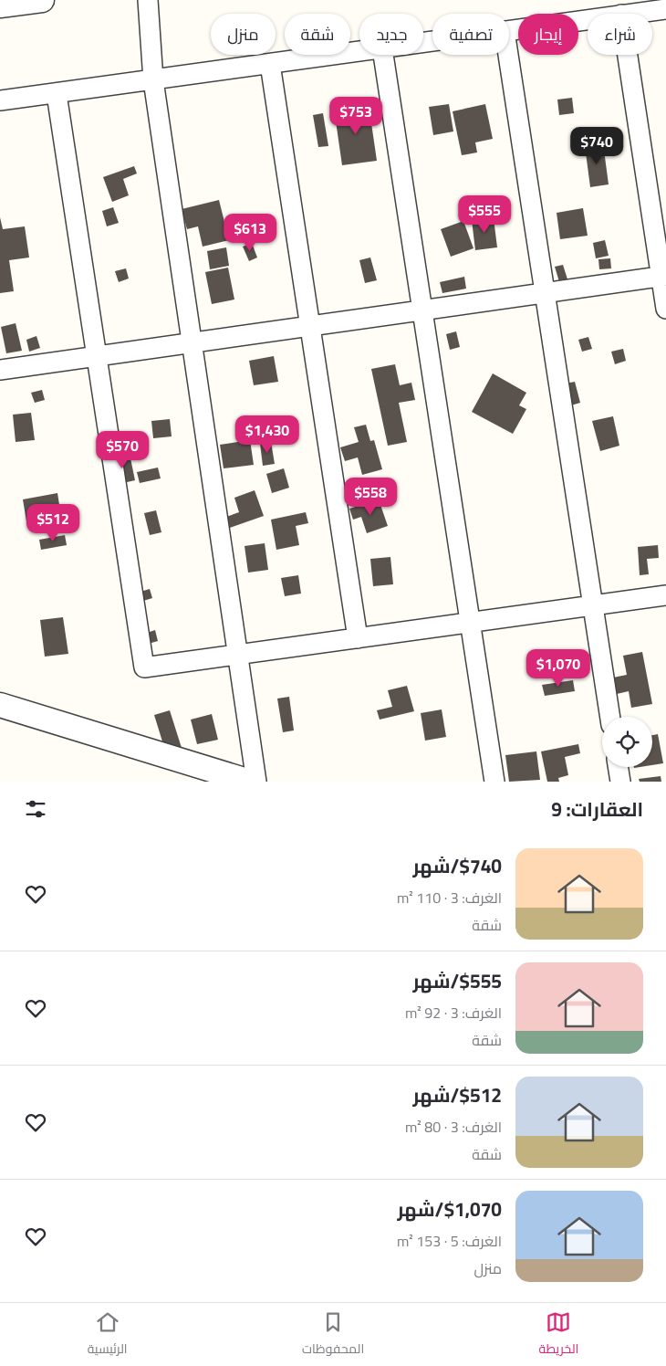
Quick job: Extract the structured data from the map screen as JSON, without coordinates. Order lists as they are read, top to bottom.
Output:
{
  "page": {
    "chip": [
      "شراء",
      "إيجار",
      "تصفية",
      "جديد",
      "شقة",
      "منزل"
    ],
    "price": [
      "$753",
      "$740",
      "$555",
      "$613",
      "$1,430",
      "$570",
      "$558",
      "$512",
      "$1,070"
    ],
    "heading": "العقارات: 9",
    "list": [
      {
        "name": "$740/شهر",
        "note": "الغرف: 3 · 110 m² · شقة"
      },
      {
        "name": "$555/شهر",
        "note": "الغرف: 3 · 92 m² · شقة"
      },
      {
        "name": "$512/شهر",
        "note": "الغرف: 3 · 80 m² · شقة"
      },
      {
        "name": "$1,070/شهر",
        "note": "الغرف: 5 · 153 m² · منزل"
      }
    ],
    "tabs": ["الخريطة", "المحفوظات", "الرئيسية"]
  }
}
